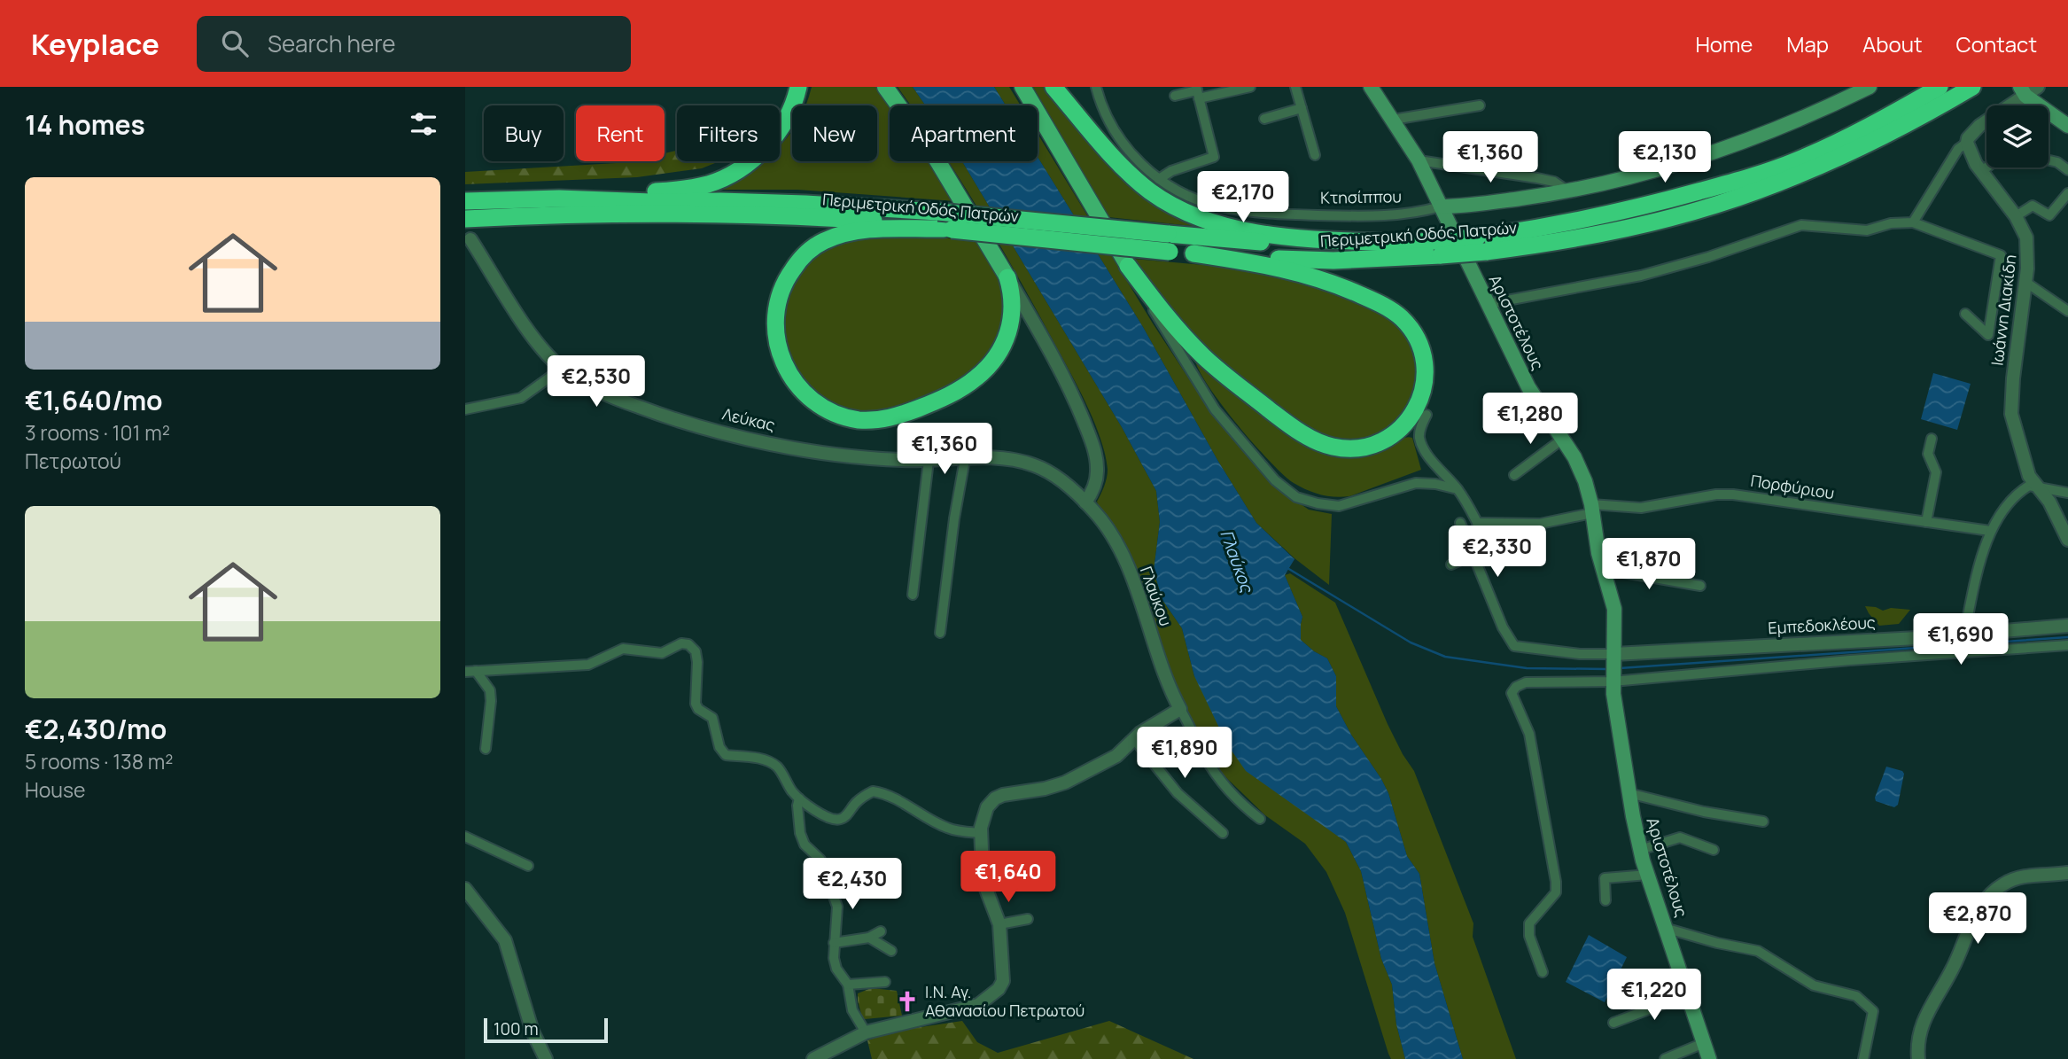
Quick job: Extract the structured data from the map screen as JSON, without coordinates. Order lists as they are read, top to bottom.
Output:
{
  "streets": {
    "highway": ["Περιμετρική Οδός Πατρών"],
    "main road": ["Κτησίππου", "Αριστοτέλους"],
    "street": [
      "Ιωάννη Διακίδη",
      "Λεύκας",
      "Πορφύριου",
      "Γλαύκου",
      "Εμπεδοκλέους"
    ]
  },
  "crossings": [
    ["Κτησίππου", "Αριστοτέλους"],
    ["Αριστοτέλους", "Πορφύριου"],
    ["Αριστοτέλους", "Εμπεδοκλέους"],
    ["Λεύκας", "Γλαύκου"]
  ],
  "water": ["Γλαύκος"],
  "places": {
    "church": ["Ι.Ν. Αγ. Αθανασίου Πετρωτού"]
  },
  "scale_bar": "100 m",
  "page": {
    "header": "Keyplace",
    "search": "Search here",
    "nav": [
      "Home",
      "Map",
      "About",
      "Contact"
    ],
    "heading": "14 homes",
    "chip": [
      "Buy",
      "Rent",
      "Filters",
      "New",
      "Apartment"
    ],
    "price": [
      "€1,360",
      "€2,130",
      "€2,170",
      "€2,530",
      "€1,280",
      "€1,360",
      "€2,330",
      "€1,870",
      "€1,690",
      "€1,890",
      "€1,640",
      "€2,430",
      "€2,870",
      "€1,220"
    ],
    "list": [
      {
        "name": "€1,640/mo",
        "note": "3 rooms · 101 m² · Πετρωτού"
      },
      {
        "name": "€2,430/mo",
        "note": "5 rooms · 138 m² · House"
      }
    ],
    "scale": "100 m"
  }
}
